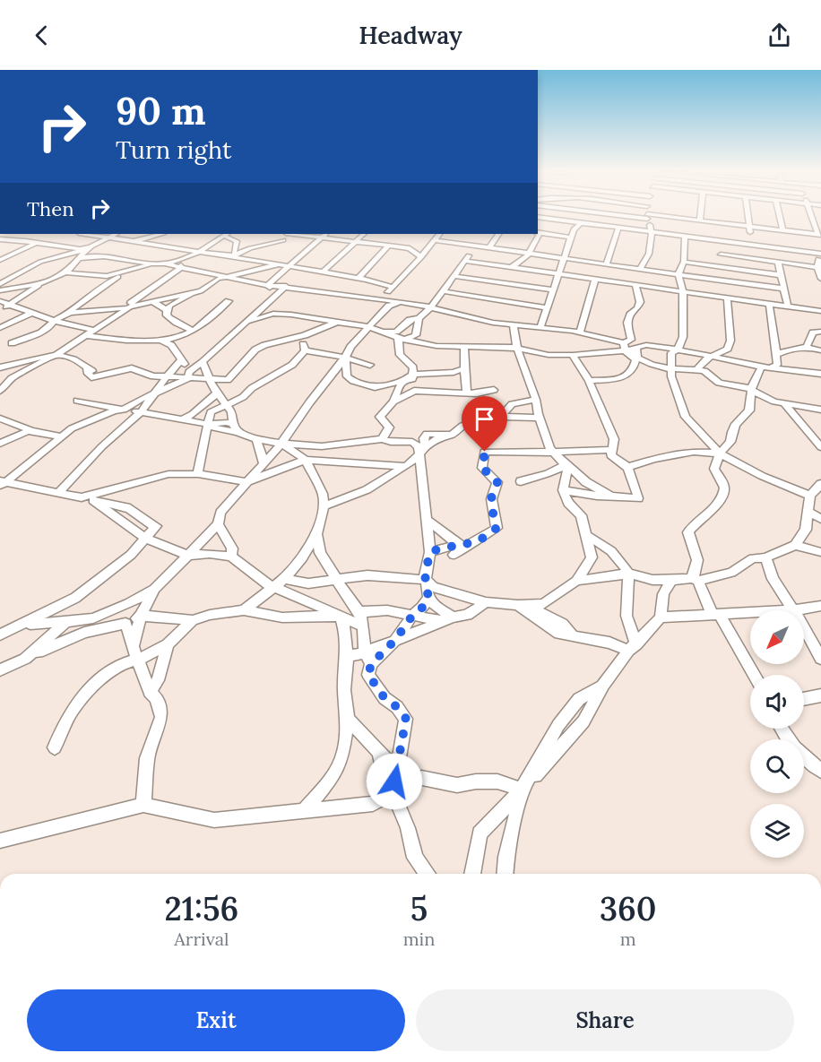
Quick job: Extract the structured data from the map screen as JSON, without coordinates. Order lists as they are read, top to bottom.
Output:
{
  "north": "bottom left",
  "page": {
    "header": "Headway",
    "turn": ["90 m", "Turn right"],
    "then": "Then",
    "eta": [
      "21:56",
      "Arrival",
      "5",
      "min",
      "360",
      "m"
    ],
    "buttons": ["Exit", "Share"]
  }
}
